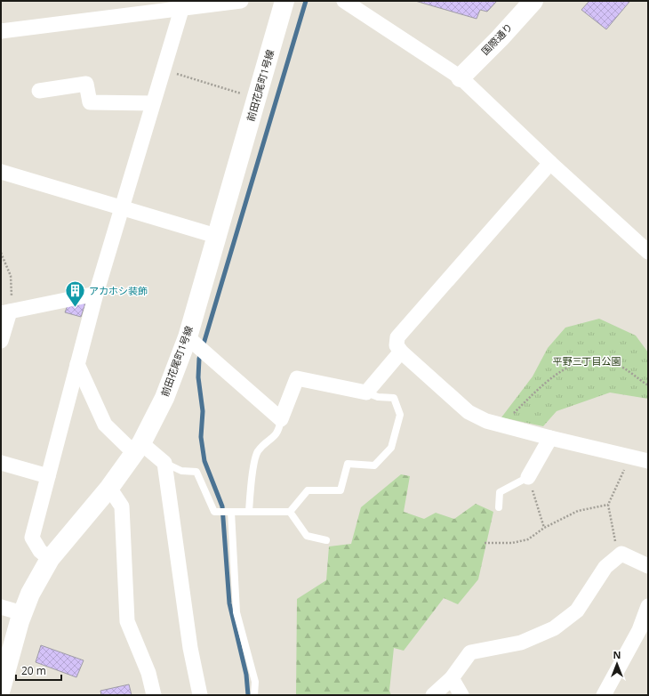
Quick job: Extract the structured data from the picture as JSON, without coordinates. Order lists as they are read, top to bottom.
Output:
{
  "streets": {
    "street": ["国際通り", "前田花尾町1号線"]
  },
  "parks": ["平野三丁目公園"],
  "places": {
    "building": ["アカホシ装飾"]
  },
  "scale_bar": "20 m",
  "north": "top"
}
